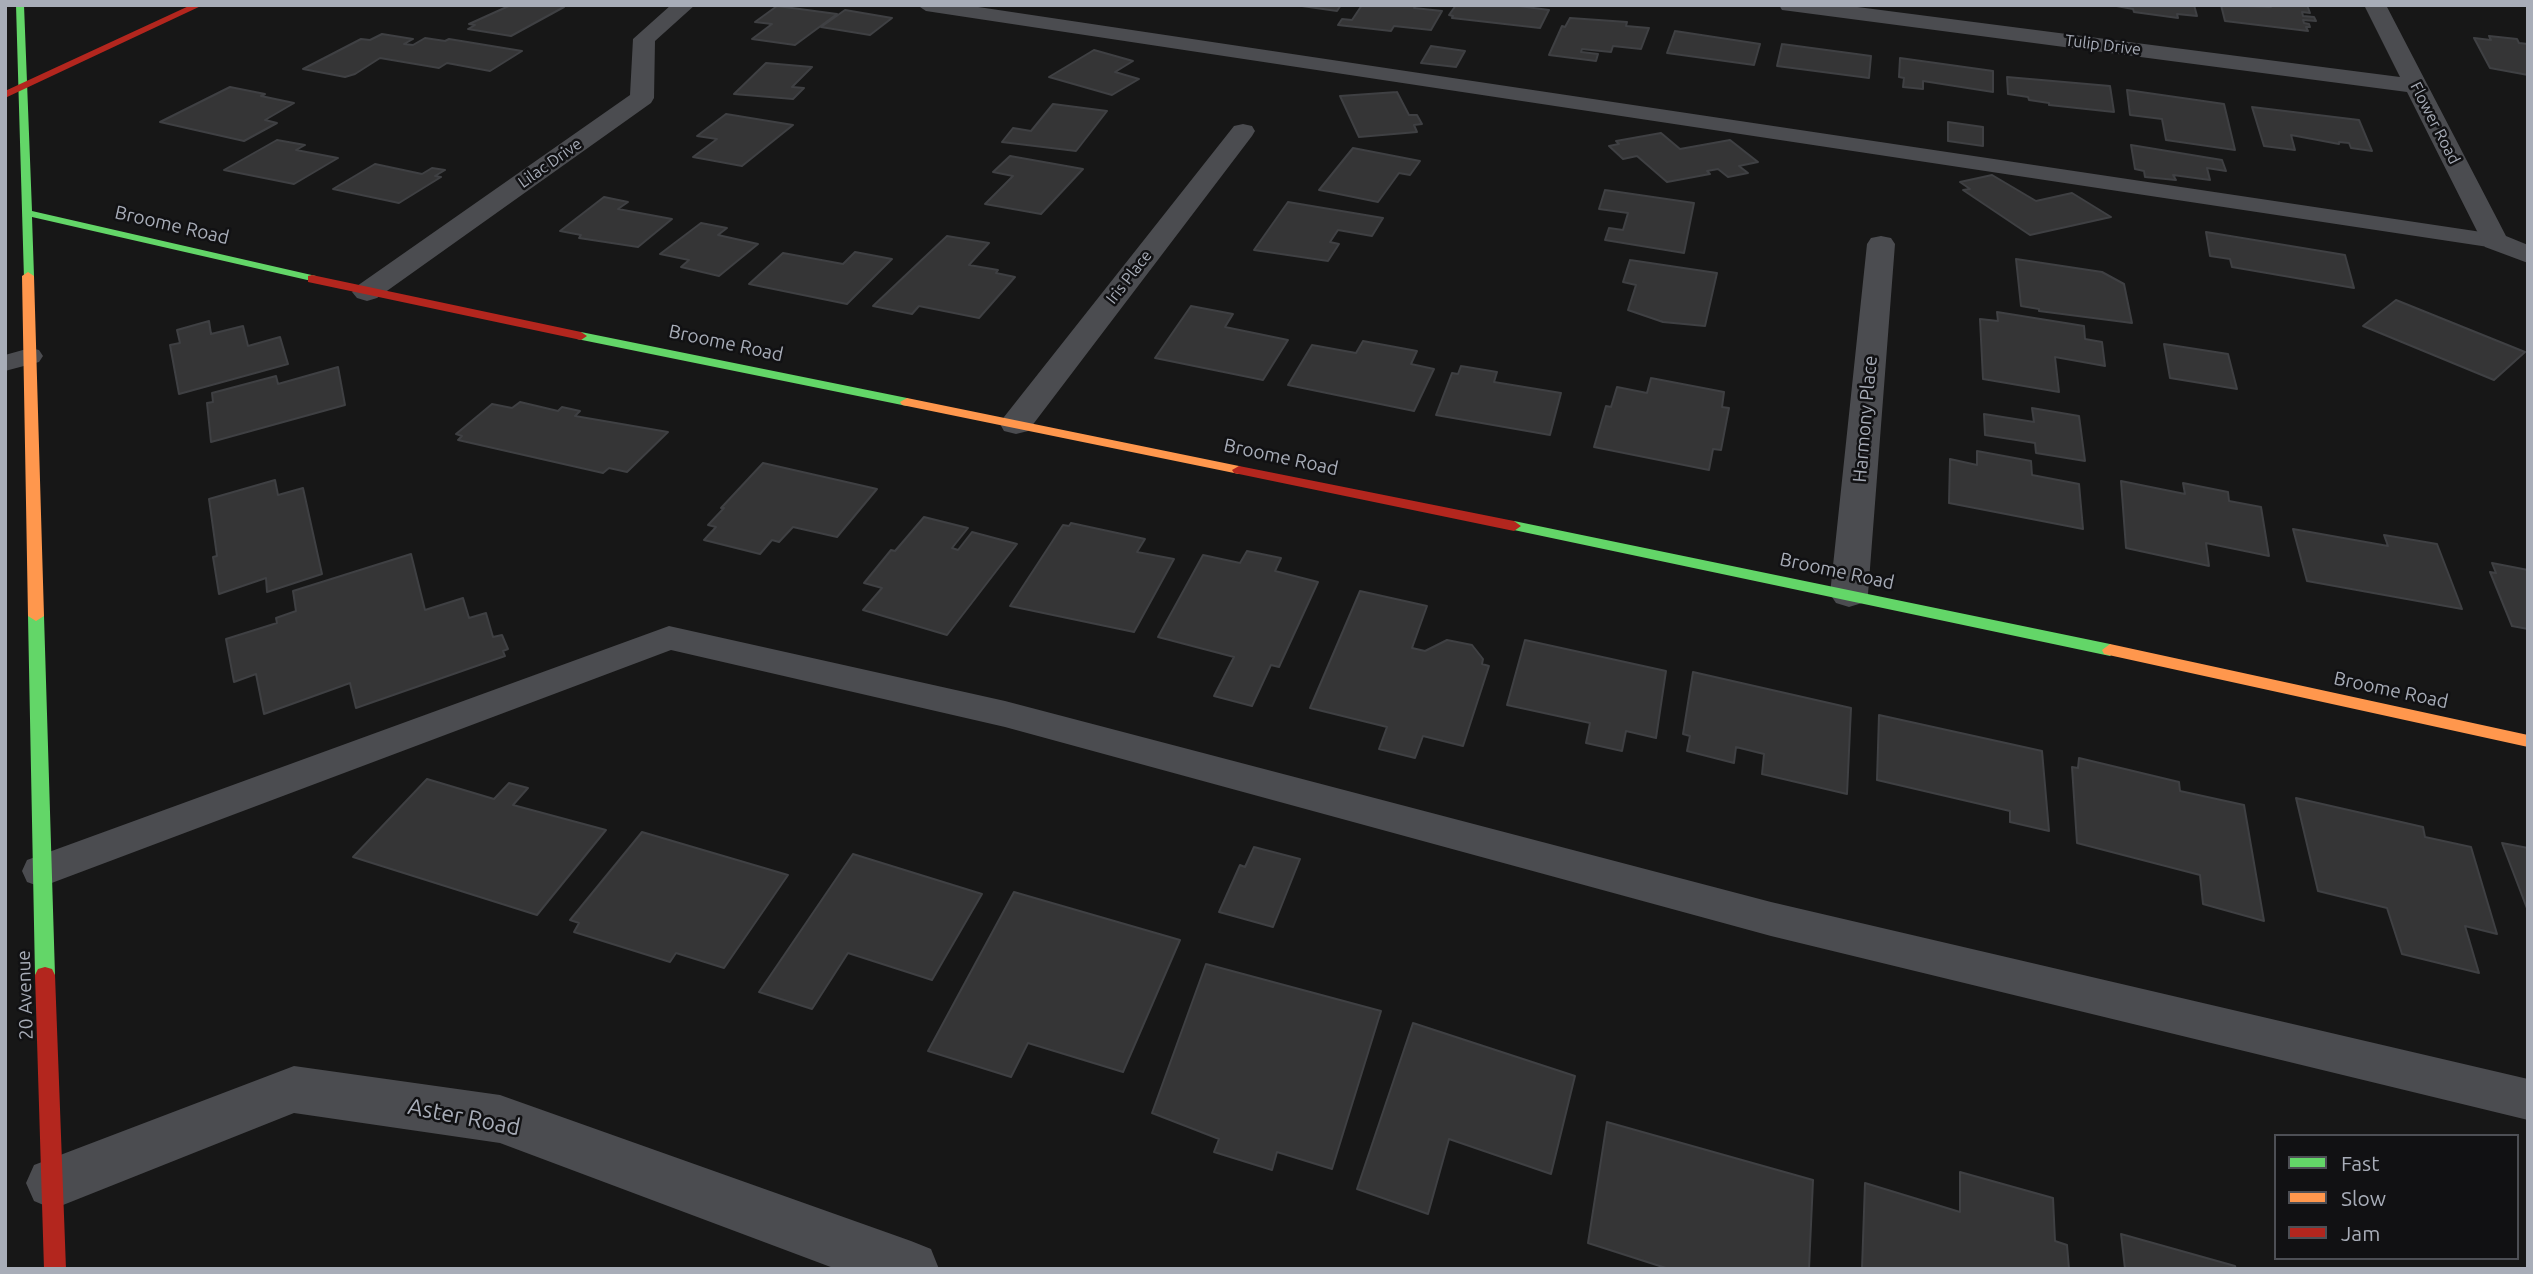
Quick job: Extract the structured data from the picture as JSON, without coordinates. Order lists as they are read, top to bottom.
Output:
{
  "streets": {
    "street": [
      "Tulip Drive",
      "Flower Road",
      "Lilac Drive",
      "Broome Road",
      "Iris Place",
      "Harmony Place",
      "20 Avenue",
      "Aster Road"
    ]
  },
  "crossings": [
    ["Tulip Drive", "Flower Road"],
    ["Lilac Drive", "Broome Road"],
    ["Broome Road", "Iris Place"],
    ["Broome Road", "Harmony Place"],
    ["Broome Road", "20 Avenue"],
    ["20 Avenue", "Aster Road"]
  ],
  "legend": ["Fast", "Slow", "Jam"]
}
